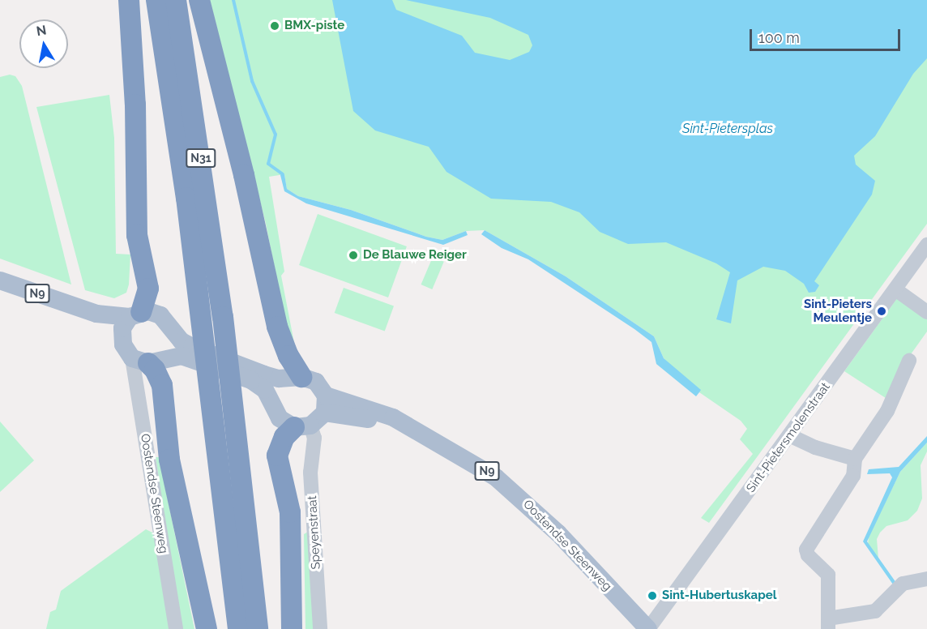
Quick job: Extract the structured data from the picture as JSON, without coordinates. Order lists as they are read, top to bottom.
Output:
{
  "streets": {
    "highway": ["N31"],
    "main road": ["N9", "Oostendse Steenweg"],
    "street": ["Sint-Pietersmolenstraat", "Speyenstraat"]
  },
  "crossings": [
    ["Sint-Pietersmolenstraat", "Oostendse Steenweg"]
  ],
  "water": ["Sint-Pietersplas"],
  "places": [
    "BMX-piste",
    "De Blauwe Reiger",
    "Sint-Pieters Meulentje",
    "Sint-Hubertuskapel"
  ],
  "scale_bar": "100 m",
  "north": "top"
}
